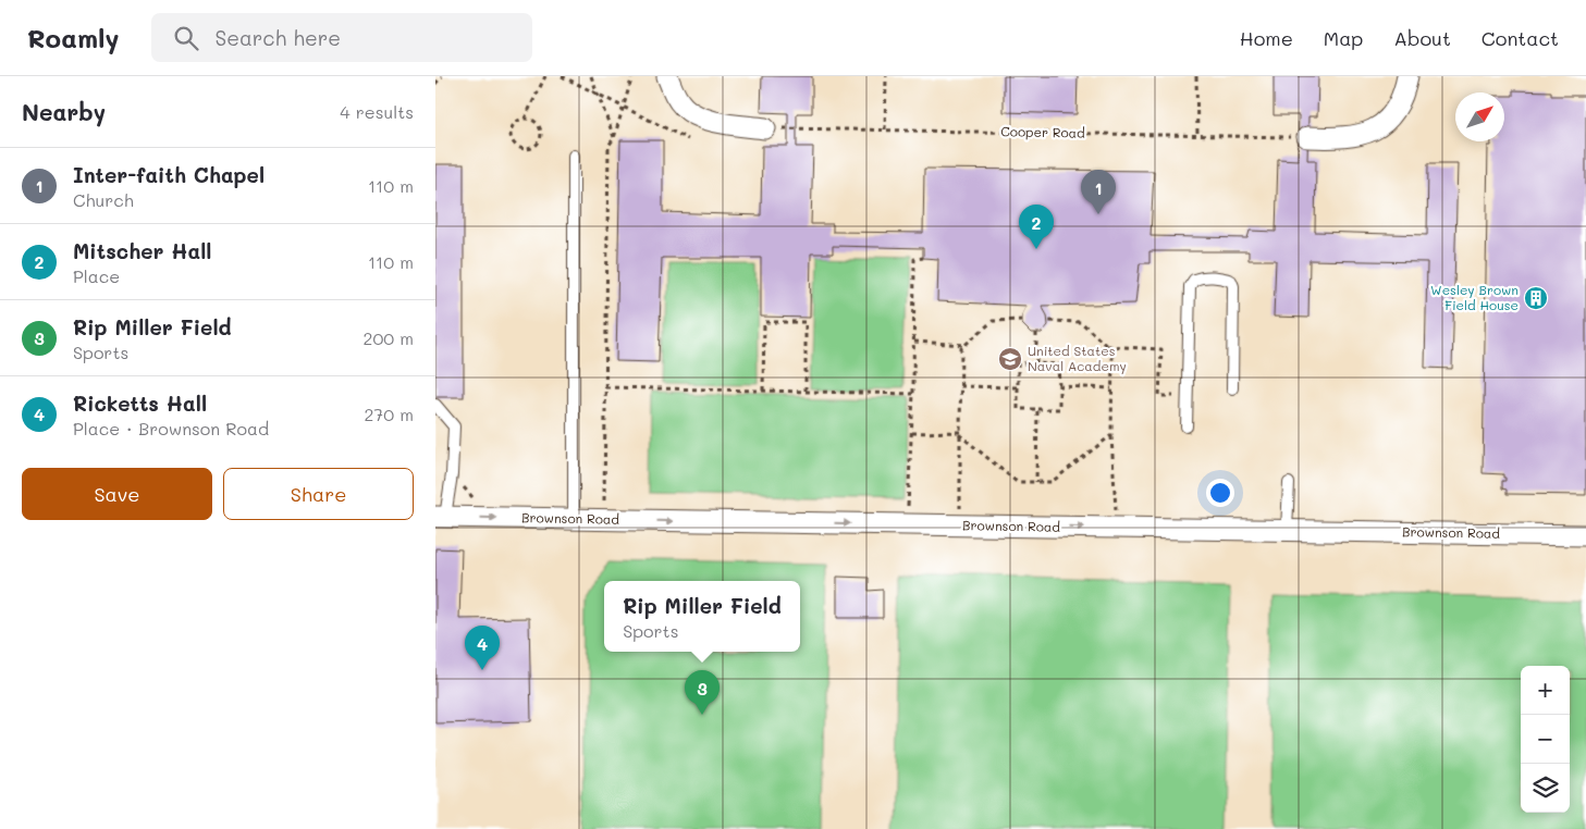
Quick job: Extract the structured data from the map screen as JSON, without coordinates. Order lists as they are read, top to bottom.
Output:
{
  "streets": {
    "street": ["Brownson Road"],
    "path": ["Cooper Road"]
  },
  "one_way": ["Brownson Road"],
  "places": {
    "building": ["Wesley Brown Field House"],
    "school or university": ["United States Naval Academy"]
  },
  "north": "top right",
  "page": {
    "header": "Roamly",
    "search": "Search here",
    "nav": [
      "Home",
      "Map",
      "About",
      "Contact"
    ],
    "heading": ["Nearby", "4 results"],
    "list": [
      {
        "mark": "1",
        "name": "Inter-faith Chapel",
        "note": "Church",
        "value": "110 m"
      },
      {
        "mark": "2",
        "name": "Mitscher Hall",
        "note": "Place",
        "value": "110 m"
      },
      {
        "mark": "3",
        "name": "Rip Miller Field",
        "note": "Sports",
        "value": "200 m"
      },
      {
        "mark": "4",
        "name": "Ricketts Hall",
        "note": "Place · Brownson Road",
        "value": "270 m"
      }
    ],
    "pins": [
      "1",
      "2",
      "4",
      "3"
    ],
    "buttons": ["Save", "Share"],
    "popup": ["Rip Miller Field", "Sports"],
    "map_buttons": ["+", "−"]
  }
}
